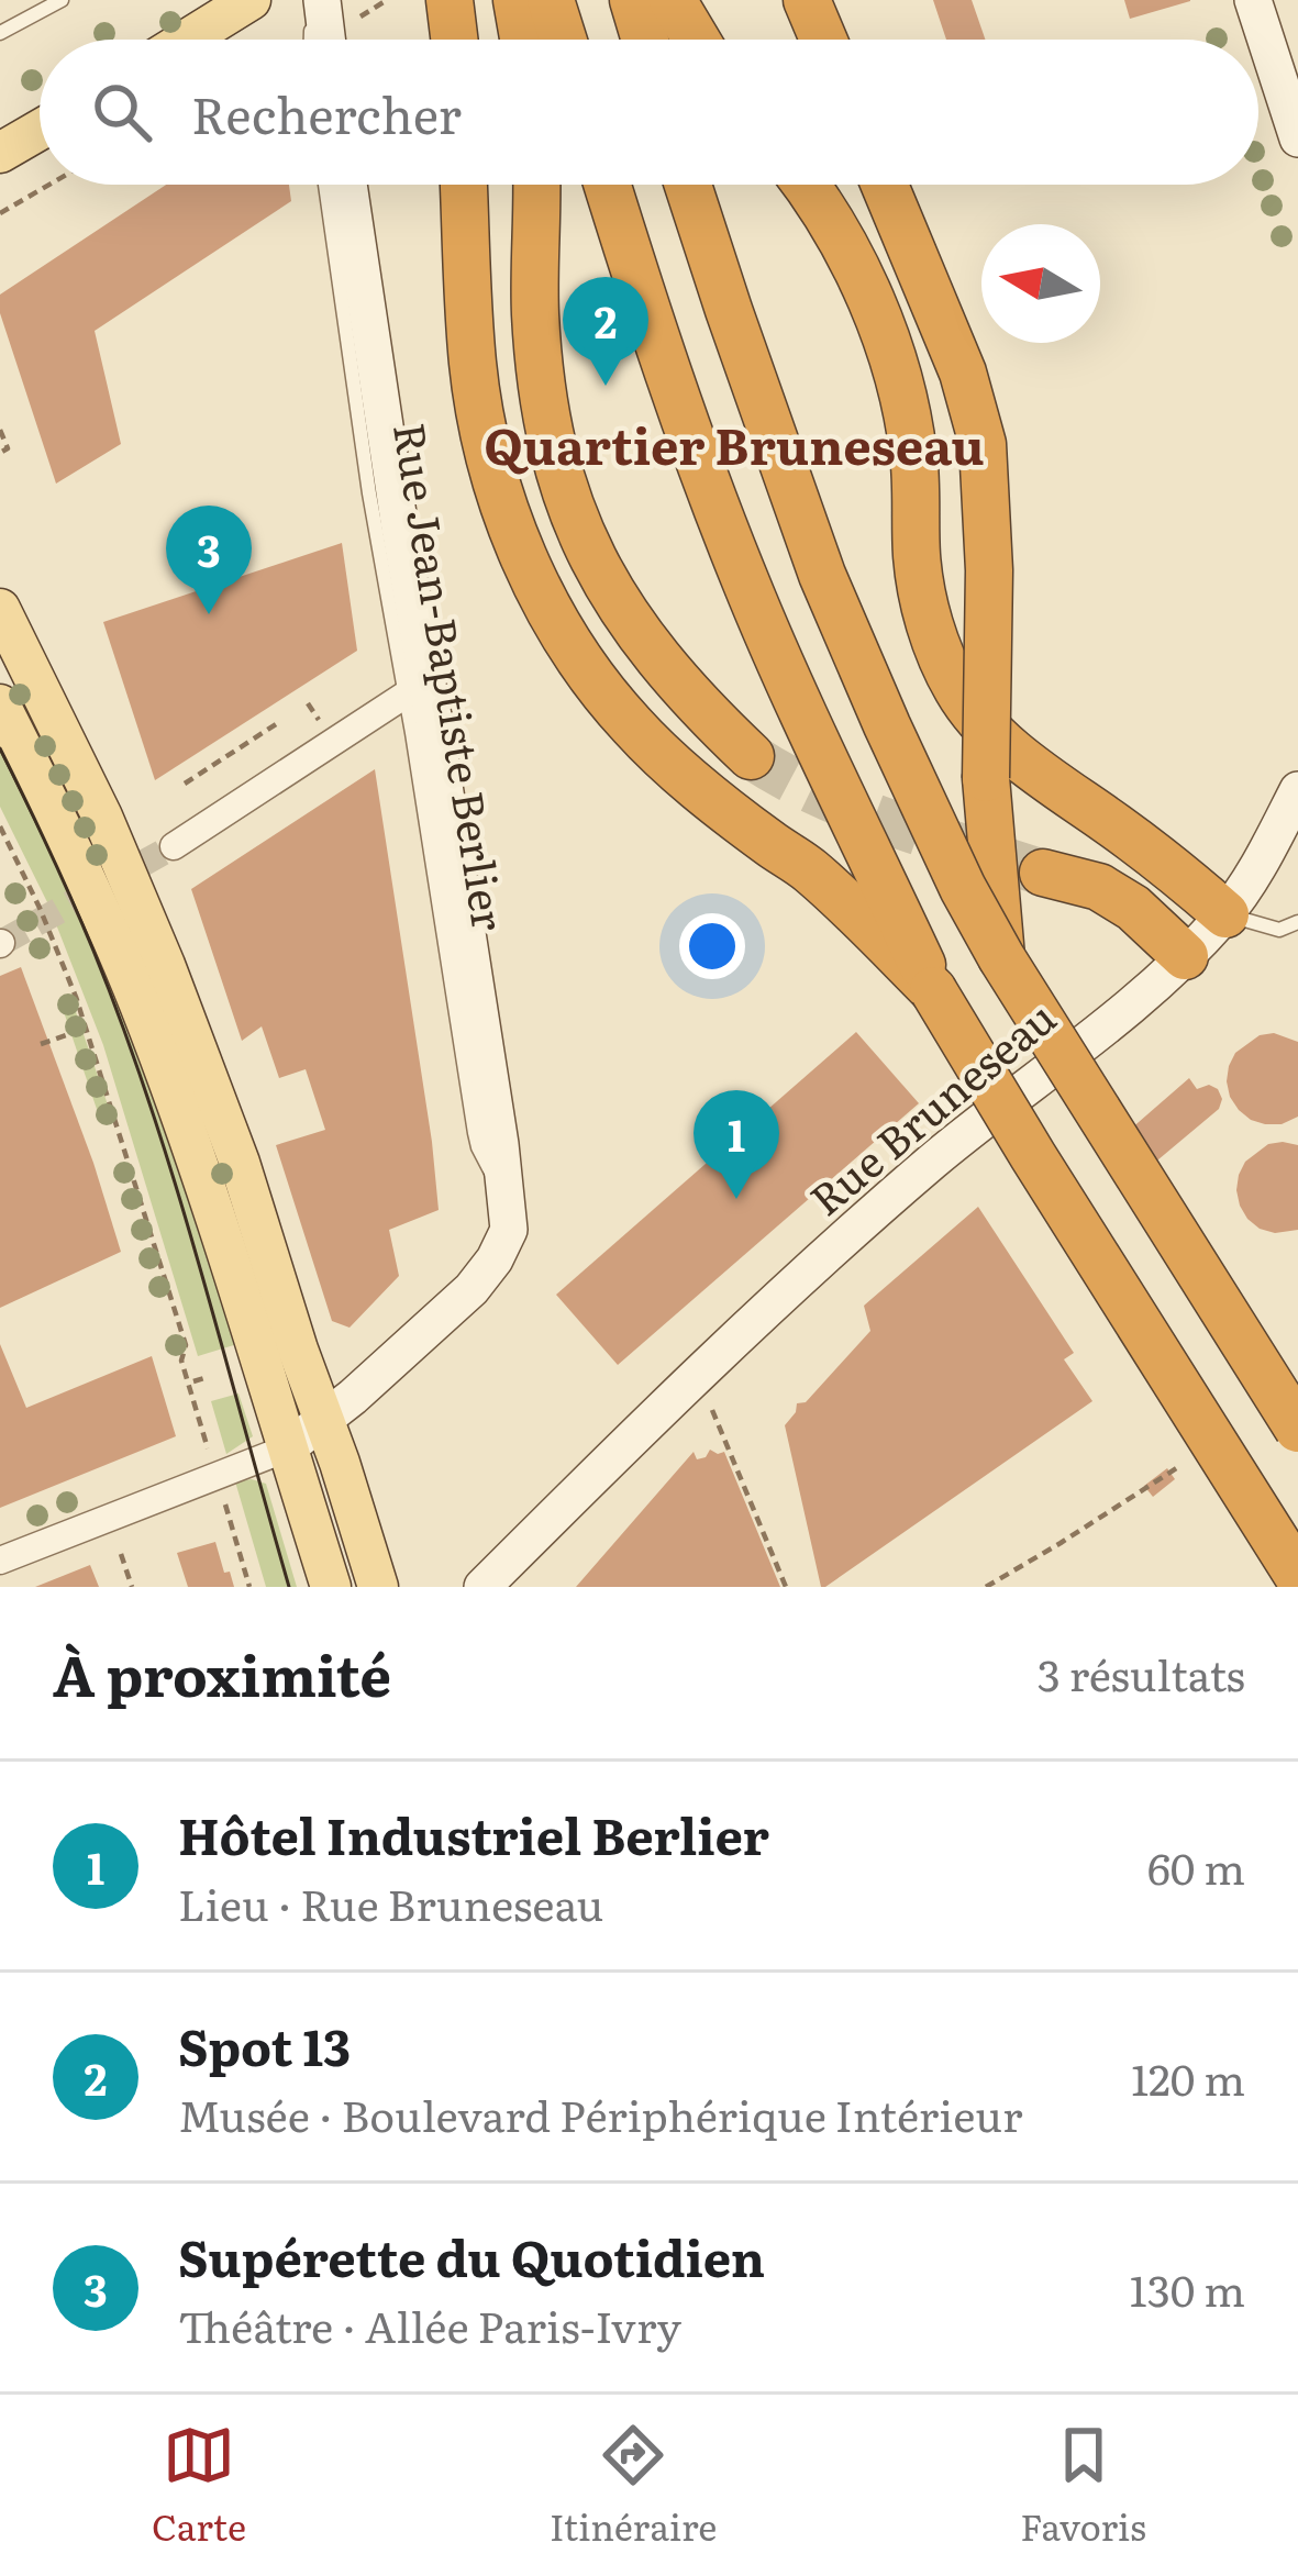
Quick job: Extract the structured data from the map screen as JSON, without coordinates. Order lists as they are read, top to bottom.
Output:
{
  "streets": {
    "main road": ["Rue Jean-Baptiste Berlier", "Rue Bruneseau"]
  },
  "districts": ["Quartier Bruneseau"],
  "north": "left",
  "page": {
    "search": "Rechercher",
    "pins": ["2", "3", "1"],
    "heading": ["À proximité", "3 résultats"],
    "list": [
      {
        "mark": "1",
        "name": "Hôtel Industriel Berlier",
        "note": "Lieu · Rue Bruneseau",
        "value": "60 m"
      },
      {
        "mark": "2",
        "name": "Spot 13",
        "note": "Musée · Boulevard Périphérique Intérieur",
        "value": "120 m"
      },
      {
        "mark": "3",
        "name": "Supérette du Quotidien",
        "note": "Théâtre · Allée Paris-Ivry",
        "value": "130 m"
      }
    ],
    "nav": ["Carte", "Itinéraire", "Favoris"]
  }
}
